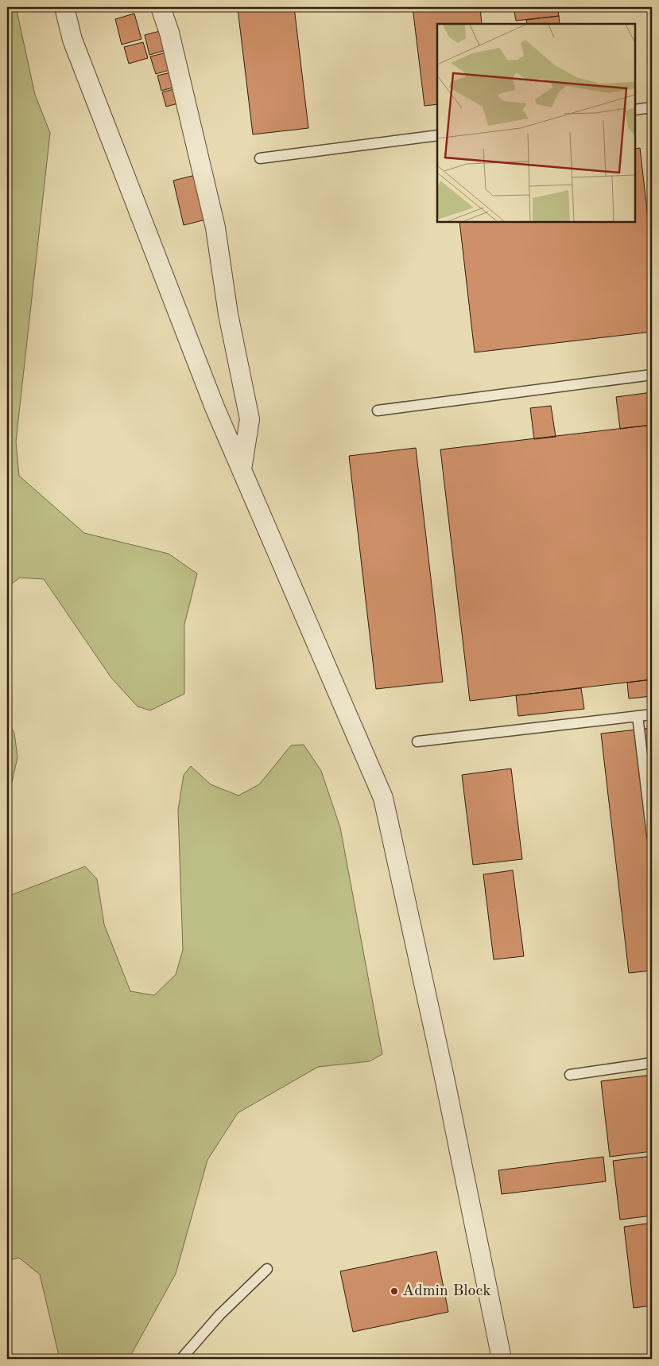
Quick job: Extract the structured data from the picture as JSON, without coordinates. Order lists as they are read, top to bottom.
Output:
{
  "places": ["Admin Block"]
}
